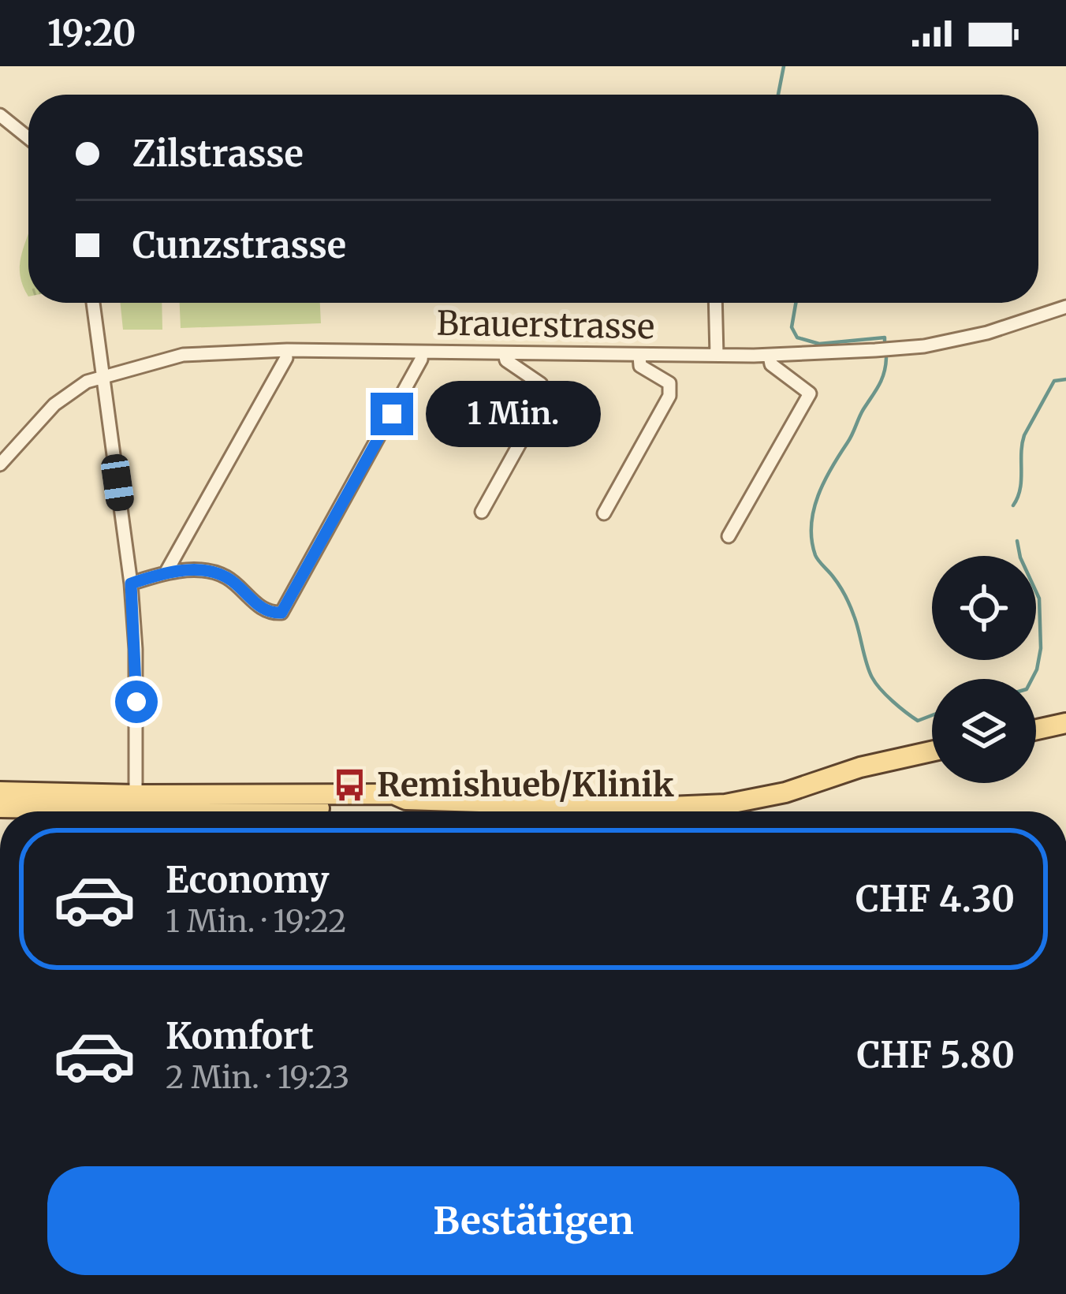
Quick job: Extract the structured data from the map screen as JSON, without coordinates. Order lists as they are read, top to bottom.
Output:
{
  "streets": {
    "street": ["Brauerstrasse"]
  },
  "places": {
    "bus stop": ["Remishueb/Klinik"]
  },
  "page": {
    "status": "19:20",
    "banner": ["Zilstrasse", "Cunzstrasse"],
    "bubble": "1 Min.",
    "list": [
      {
        "name": "Economy",
        "note": "1 Min. · 19:22",
        "value": "CHF 4.30"
      },
      {
        "name": "Komfort",
        "note": "2 Min. · 19:23",
        "value": "CHF 5.80"
      }
    ],
    "buttons": "Bestätigen"
  }
}
